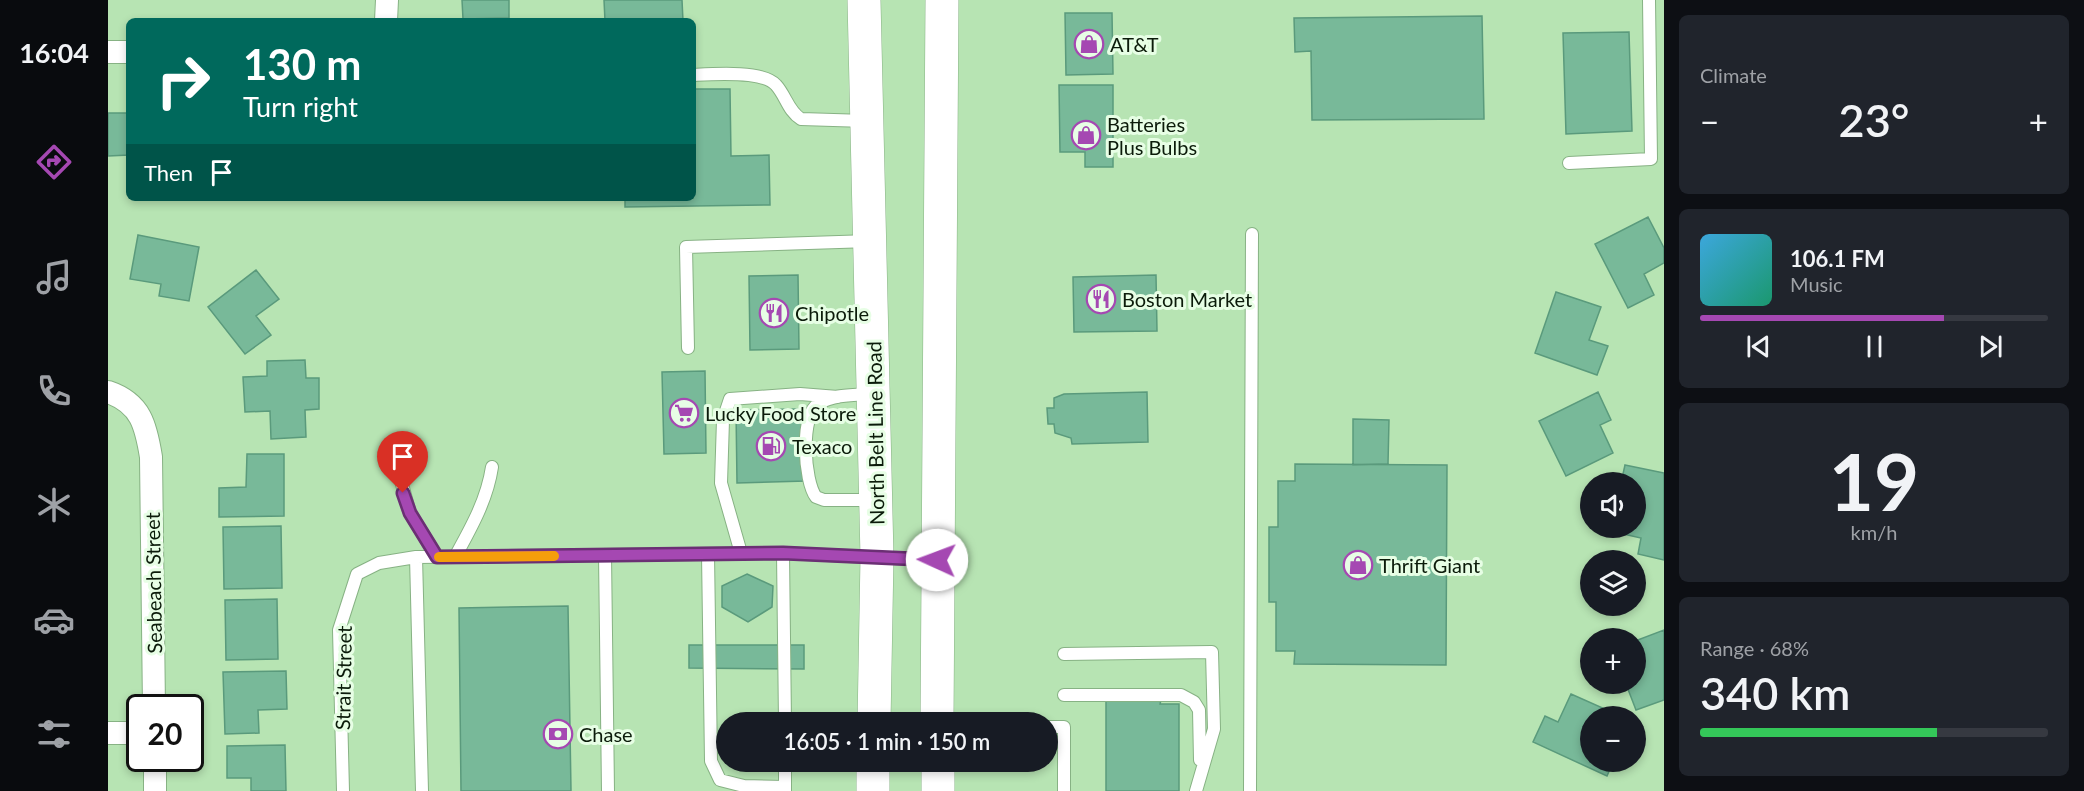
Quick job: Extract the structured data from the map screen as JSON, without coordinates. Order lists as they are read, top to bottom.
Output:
{
  "streets": {
    "main road": ["North Belt Line Road"],
    "street": ["Seabeach Street"],
    "lane": ["Strait Street"]
  },
  "crossings": [
    ["North Belt Line Road", "Strait Street"]
  ],
  "places": {
    "shop": ["AT&T", "Batteries Plus Bulbs", "Thrift Giant"],
    "restaurant": ["Boston Market", "Chipotle"],
    "supermarket": ["Lucky Food Store"],
    "fuel station": ["Texaco"],
    "bank": ["Chase"]
  },
  "page": {
    "tabs": "16:04",
    "tile": [
      "Climate",
      ["19", "km/h"],
      ["Range · 68%", "340 km"]
    ],
    "turn": ["130 m", "Turn right"],
    "heat": ["−", "23°", "+"],
    "then": "Then",
    "song": ["106.1 FM", "Music"],
    "map_buttons": ["+", "−"],
    "limit": "20",
    "trip": "16:05 · 1 min · 150 m"
  }
}
